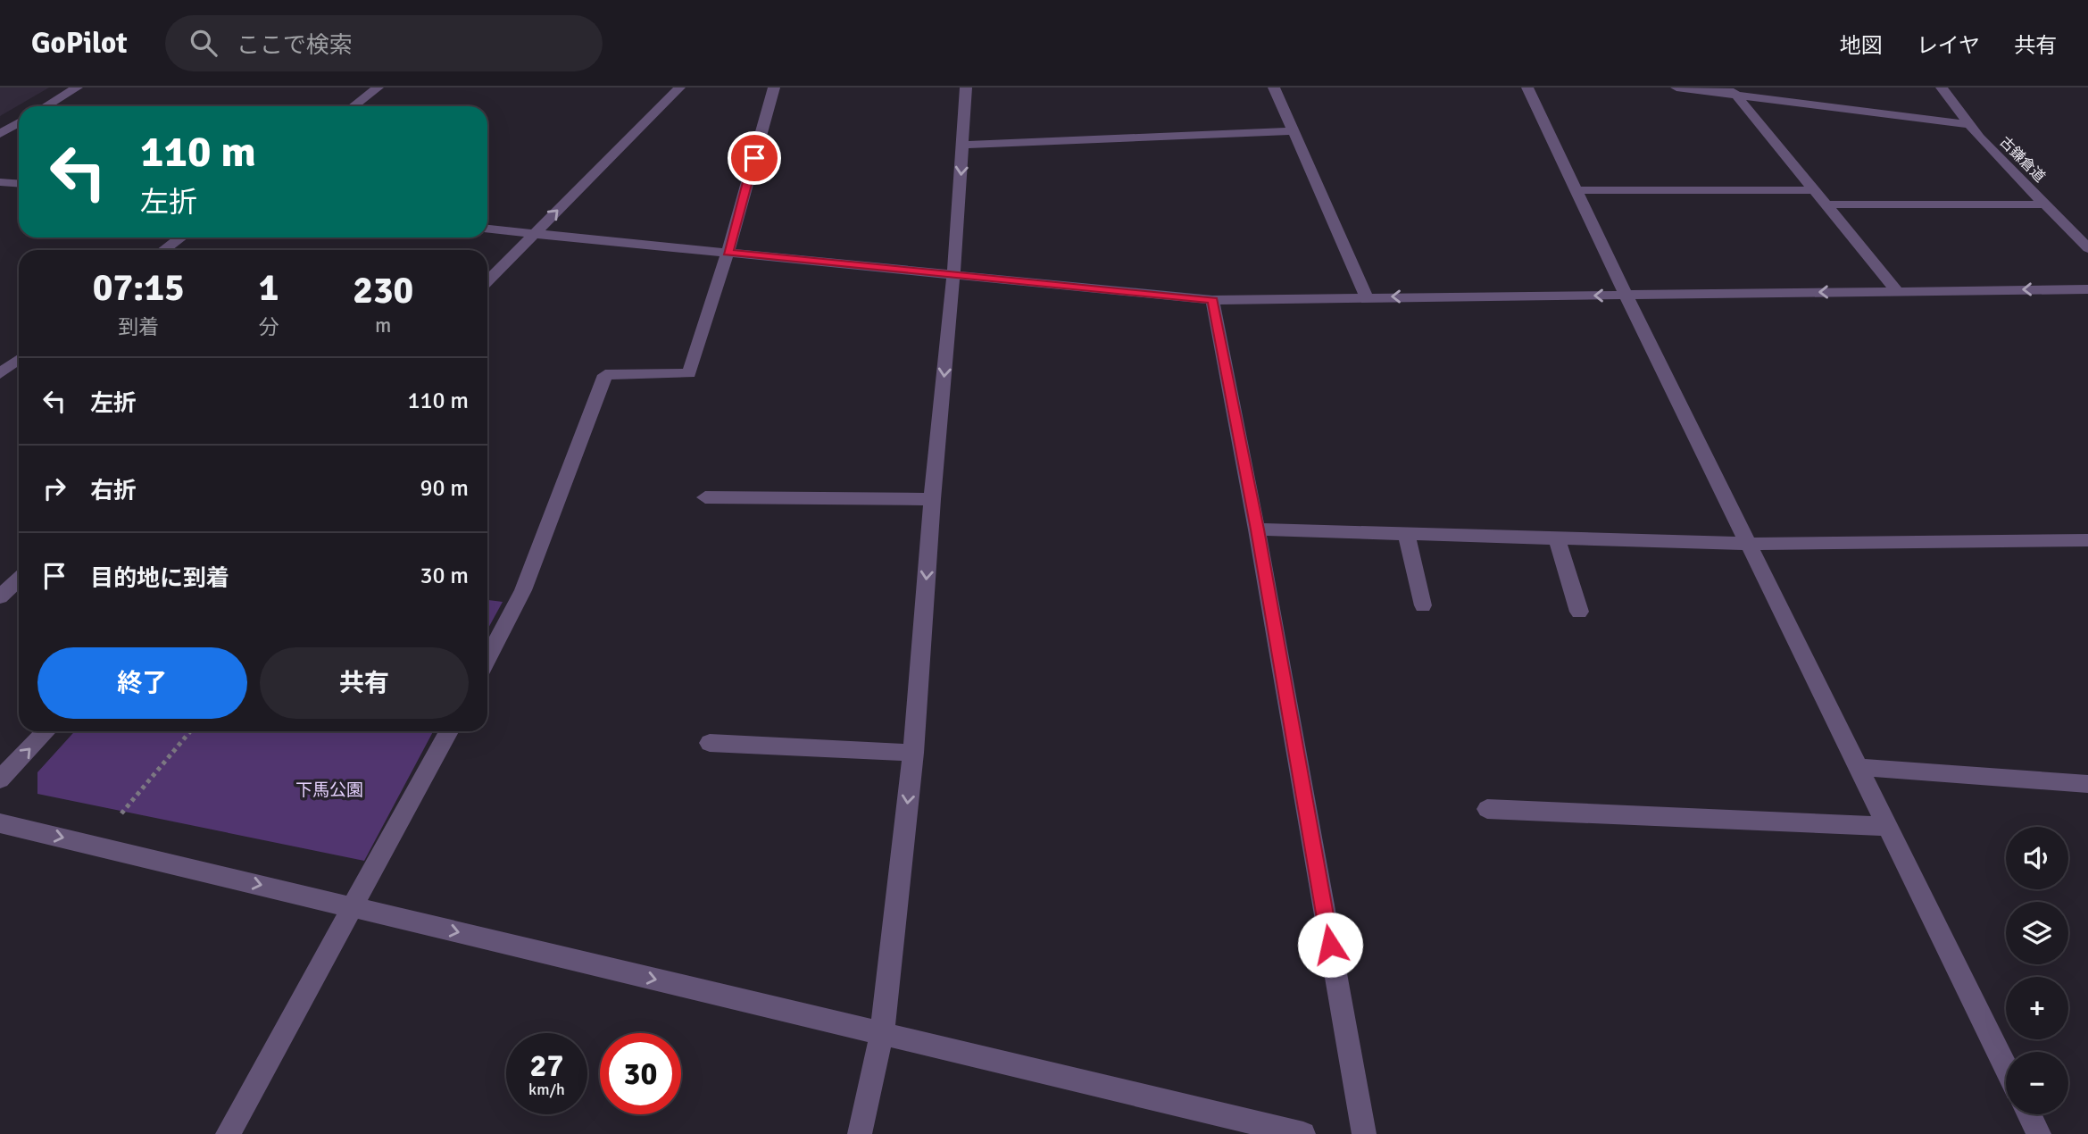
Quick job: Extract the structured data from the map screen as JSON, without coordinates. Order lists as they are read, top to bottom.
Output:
{
  "streets": {
    "street": ["古鎌倉道"]
  },
  "parks": ["下馬公園"],
  "page": {
    "header": "GoPilot",
    "search": "ここで検索",
    "nav": ["地図", "レイヤ", "共有"],
    "turn": ["110 m", "左折"],
    "eta": [
      "07:15",
      "到着",
      "1",
      "分",
      "230",
      "m"
    ],
    "list": [
      {
        "name": "左折",
        "value": "110 m"
      },
      {
        "name": "右折",
        "value": "90 m"
      },
      {
        "name": "目的地に到着",
        "value": "30 m"
      }
    ],
    "buttons": ["終了", "共有"],
    "map_buttons": ["+", "−"],
    "speed": "27 km/h",
    "limit": "30"
  }
}
